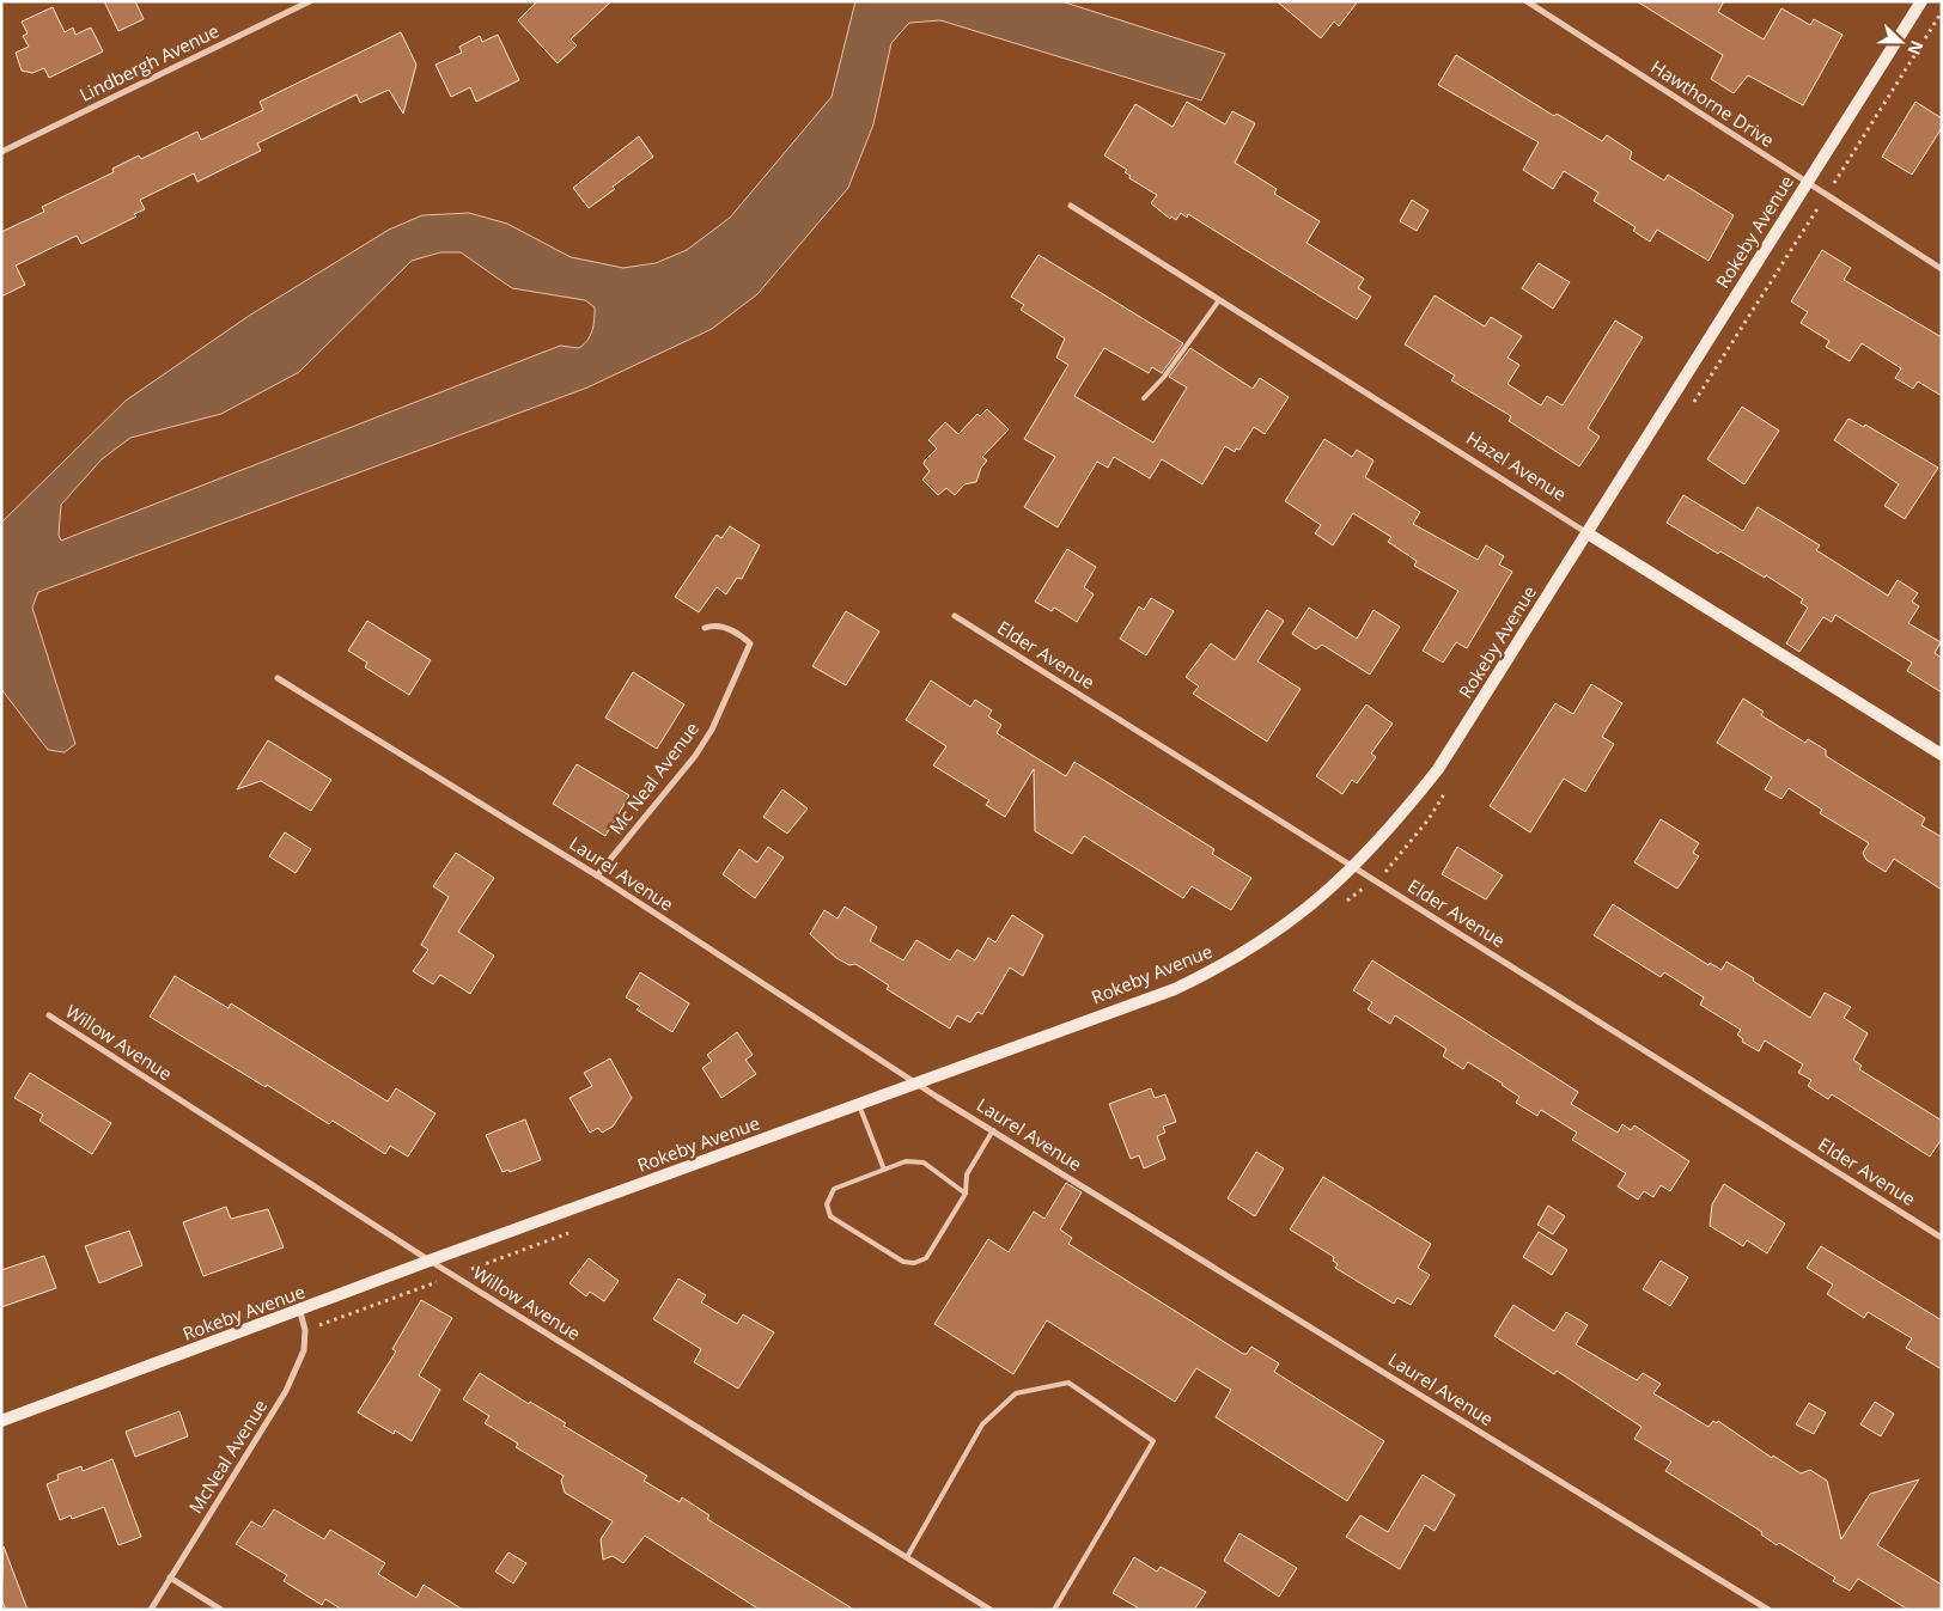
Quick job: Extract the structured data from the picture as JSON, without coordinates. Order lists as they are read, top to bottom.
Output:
{
  "streets": {
    "street": [
      "Lindbergh Avenue",
      "Hawthorne Drive",
      "Rokeby Avenue",
      "Hazel Avenue",
      "Elder Avenue",
      "Mc Neal Avenue",
      "Laurel Avenue",
      "Willow Avenue",
      "McNeal Avenue"
    ]
  },
  "crossings": [
    ["Hawthorne Drive", "Rokeby Avenue"],
    ["Rokeby Avenue", "Hazel Avenue"],
    ["Rokeby Avenue", "Elder Avenue"],
    ["Rokeby Avenue", "Laurel Avenue"],
    ["Rokeby Avenue", "Willow Avenue"],
    ["Rokeby Avenue", "McNeal Avenue"],
    ["Mc Neal Avenue", "Laurel Avenue"]
  ],
  "north": "right"
}
